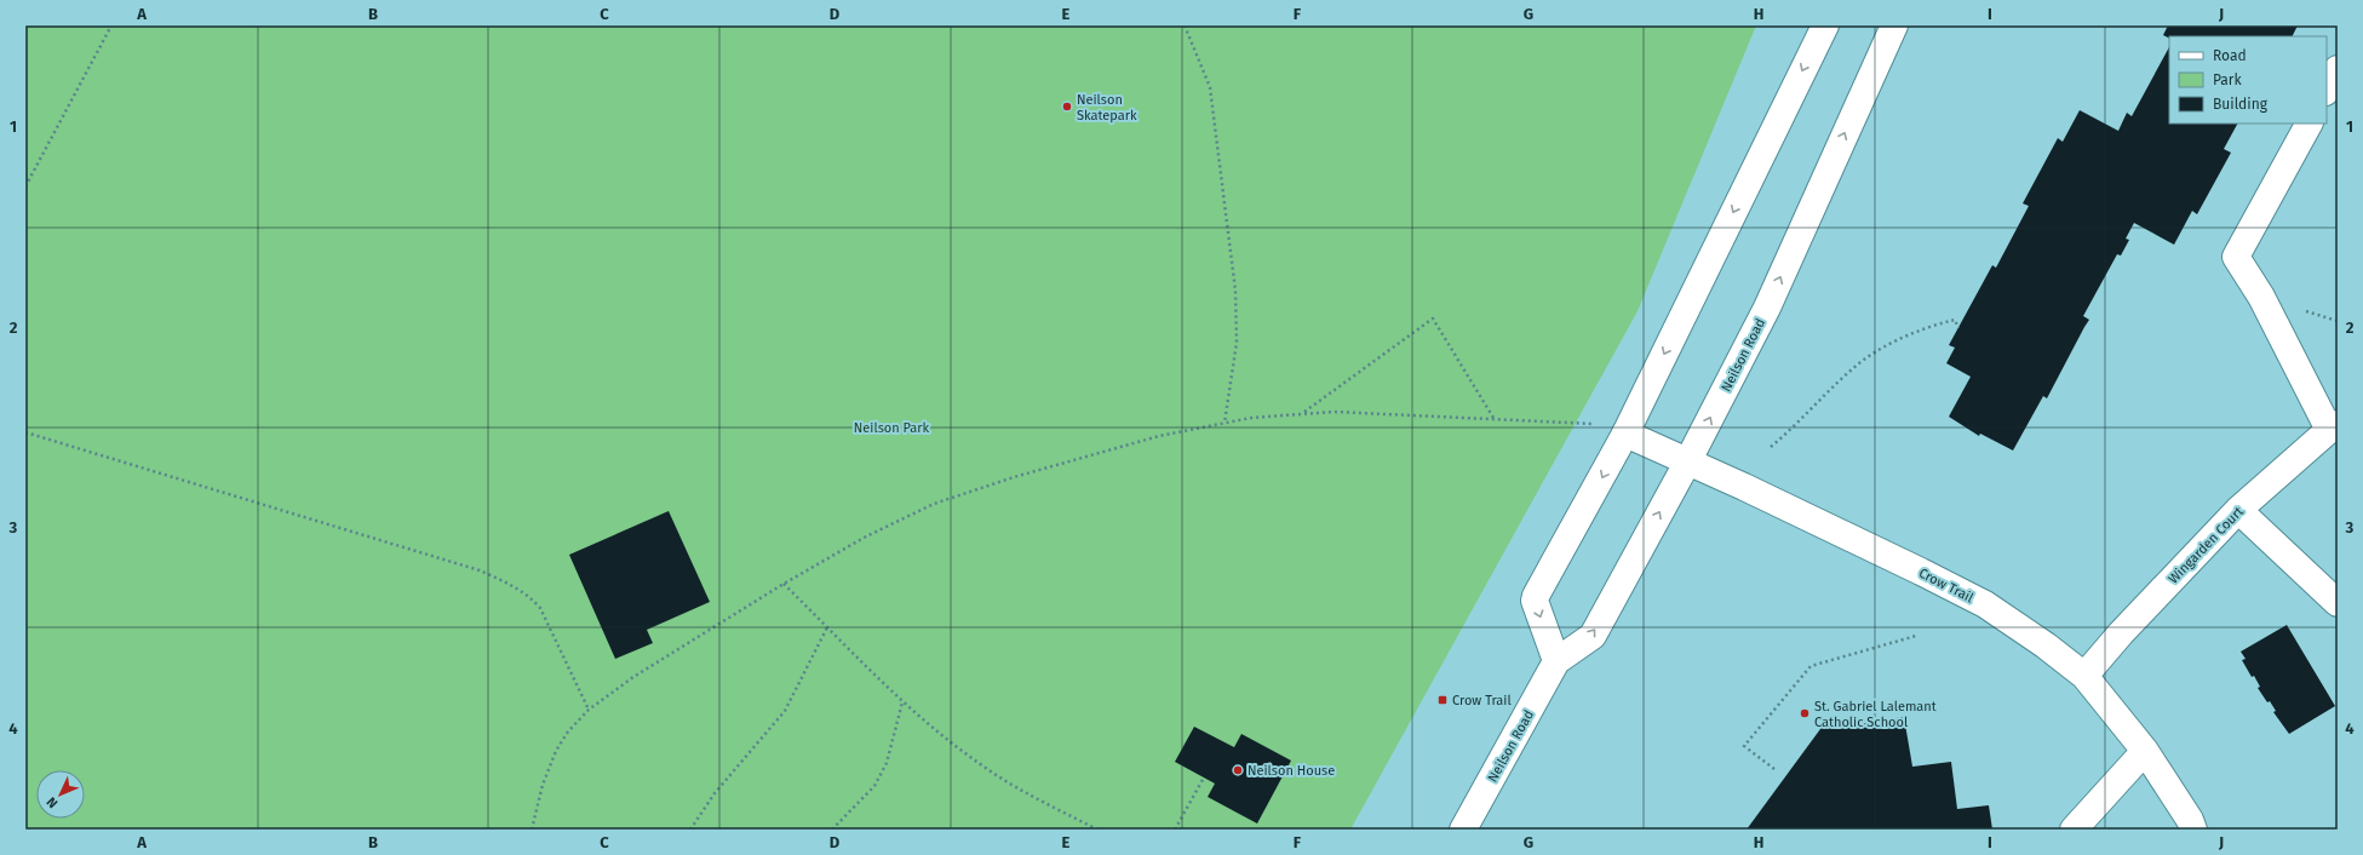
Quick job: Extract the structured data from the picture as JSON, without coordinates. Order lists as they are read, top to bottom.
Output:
{
  "streets": {
    "main road": ["Neilson Road", "Wingarden Court", "Crow Trail"]
  },
  "crossings": [
    ["Neilson Road", "Crow Trail"],
    ["Wingarden Court", "Crow Trail"]
  ],
  "parks": ["Neilson Park"],
  "places": {
    "other": ["Neilson Skatepark", "St. Gabriel Lalemant Catholic School", "Neilson House"],
    "transit": ["Crow Trail"]
  },
  "legend": ["Road", "Park", "Building"],
  "north": "bottom left",
  "grid": {
    "columns": [
      "A",
      "B",
      "C",
      "D",
      "E",
      "F",
      "G",
      "H",
      "I",
      "J"
    ],
    "rows": [
      "1",
      "2",
      "3",
      "4"
    ]
  }
}
